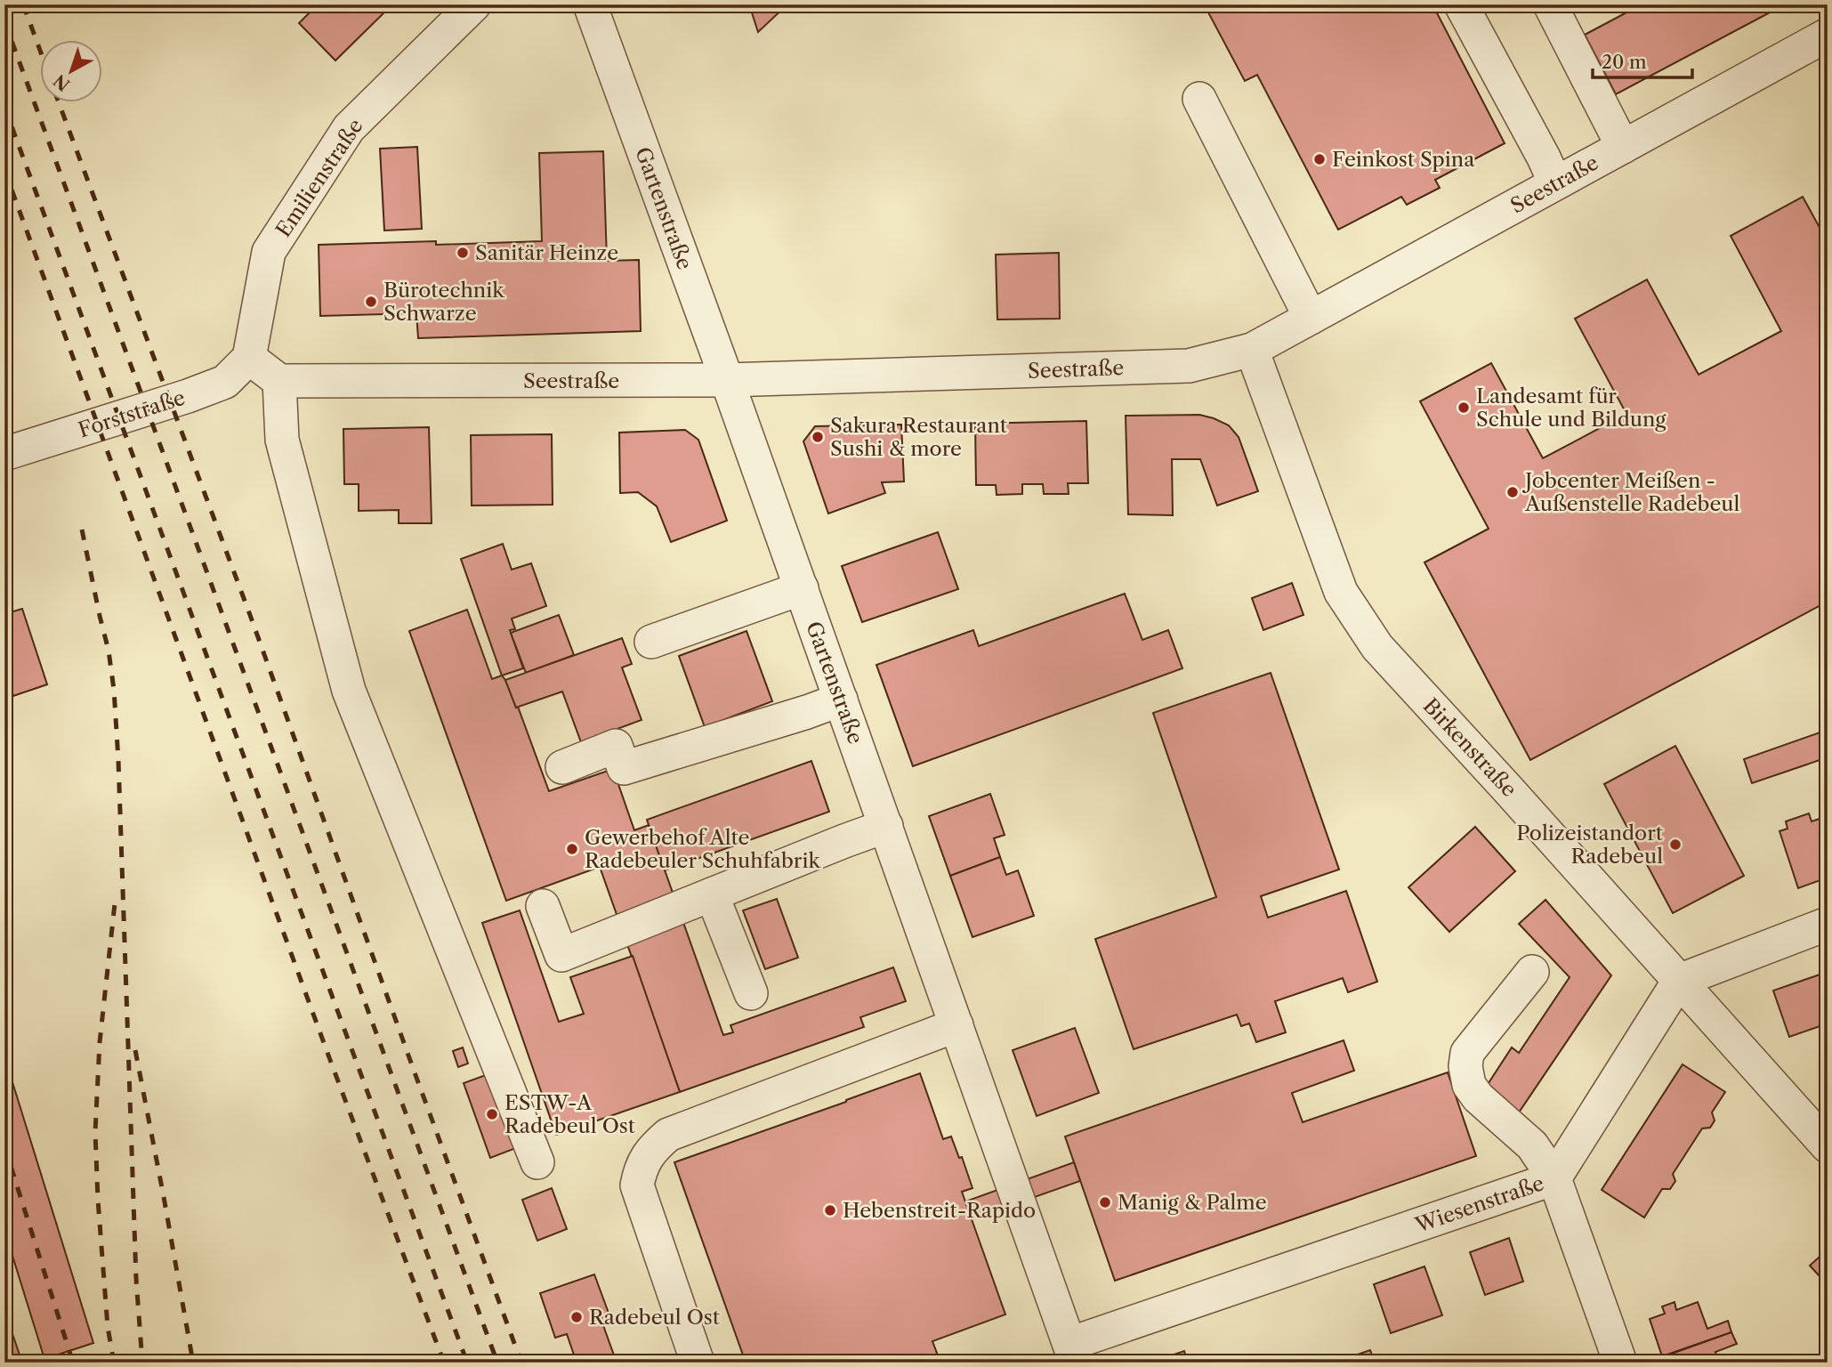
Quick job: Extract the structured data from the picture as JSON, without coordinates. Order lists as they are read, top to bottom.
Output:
{
  "streets": {
    "street": [
      "Emilienstraße",
      "Seestraße",
      "Gartenstraße",
      "Forststraße",
      "Birkenstraße",
      "Wiesenstraße"
    ]
  },
  "crossings": [
    ["Emilienstraße", "Forststraße"],
    ["Seestraße", "Gartenstraße"],
    ["Seestraße", "Birkenstraße"],
    ["Gartenstraße", "Wiesenstraße"],
    ["Birkenstraße", "Wiesenstraße"]
  ],
  "places": [
    "Feinkost Spina",
    "Sanitär Heinze",
    "Bürotechnik Schwarze",
    "Landesamt für Schule und Bildung",
    "Sakura Restaurant Sushi & more",
    "Jobcenter Meißen - Außenstelle Radebeul",
    "Polizeistandort Radebeul",
    "Gewerbehof Alte Radebeuler Schuhfabrik",
    "ESTW-A Radebeul Ost",
    "Manig & Palme",
    "Hebenstreit-Rapido",
    "Radebeul Ost"
  ],
  "scale_bar": "20 m",
  "north": "bottom left"
}
